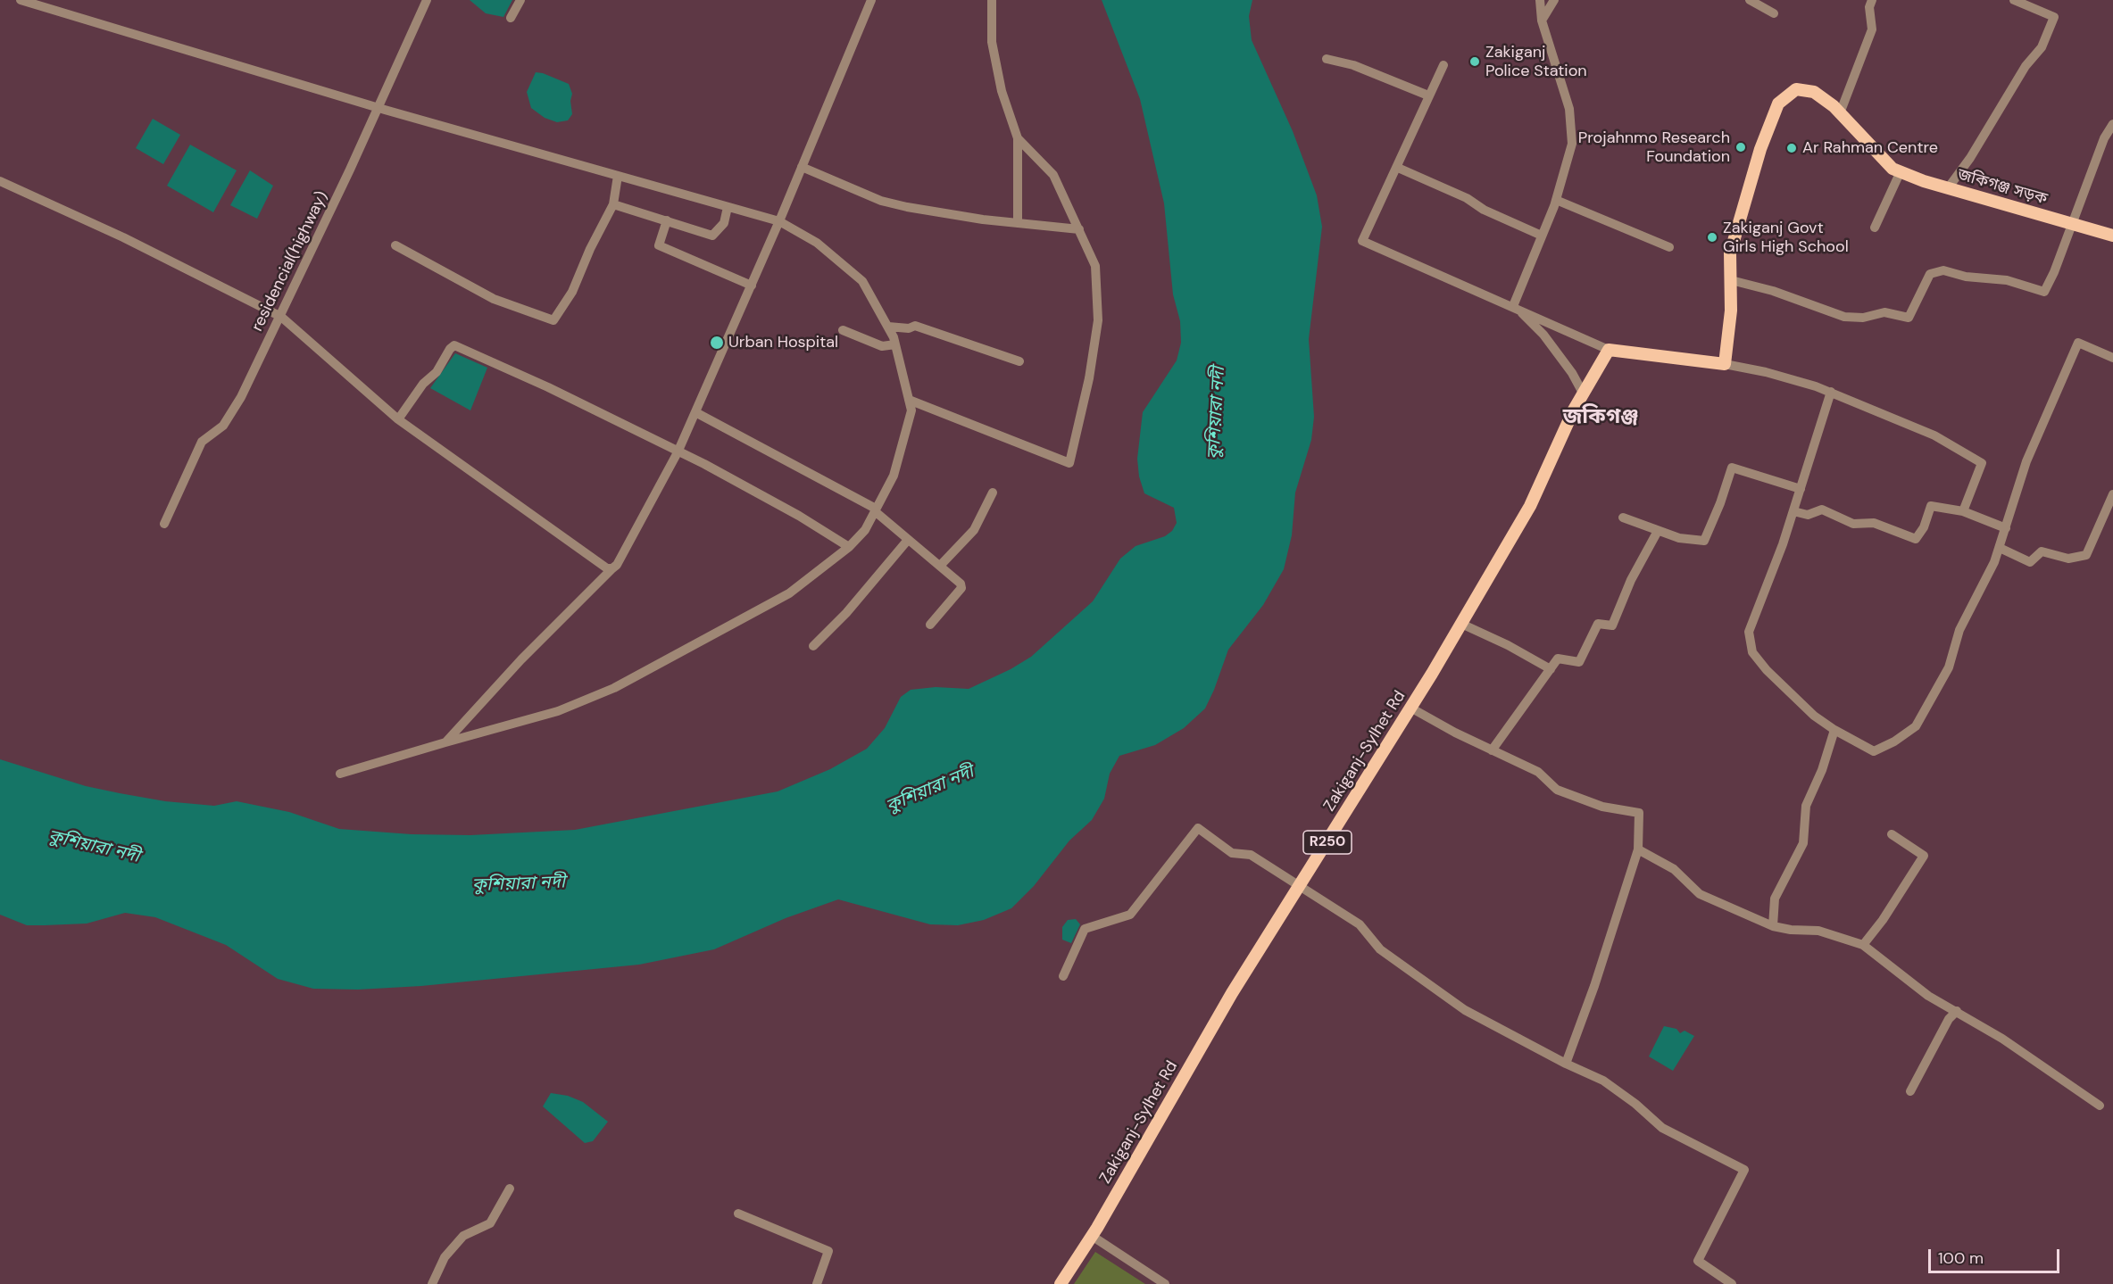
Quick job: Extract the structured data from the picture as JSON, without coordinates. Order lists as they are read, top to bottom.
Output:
{
  "streets": {
    "main road": ["জকিগঞ্জ সড়ক", "Zakiganj-Sylhet Rd", "R250"],
    "street": ["residencial(highway)"]
  },
  "districts": ["জকিগঞ্জ"],
  "water": ["কুশিয়ারা নদী"],
  "places": [
    "Zakiganj Police Station",
    "Projahnmo Research Foundation",
    "Ar Rahman Centre",
    "Zakiganj Govt Girls High School",
    "Urban Hospital"
  ],
  "scale_bar": "100 m"
}
